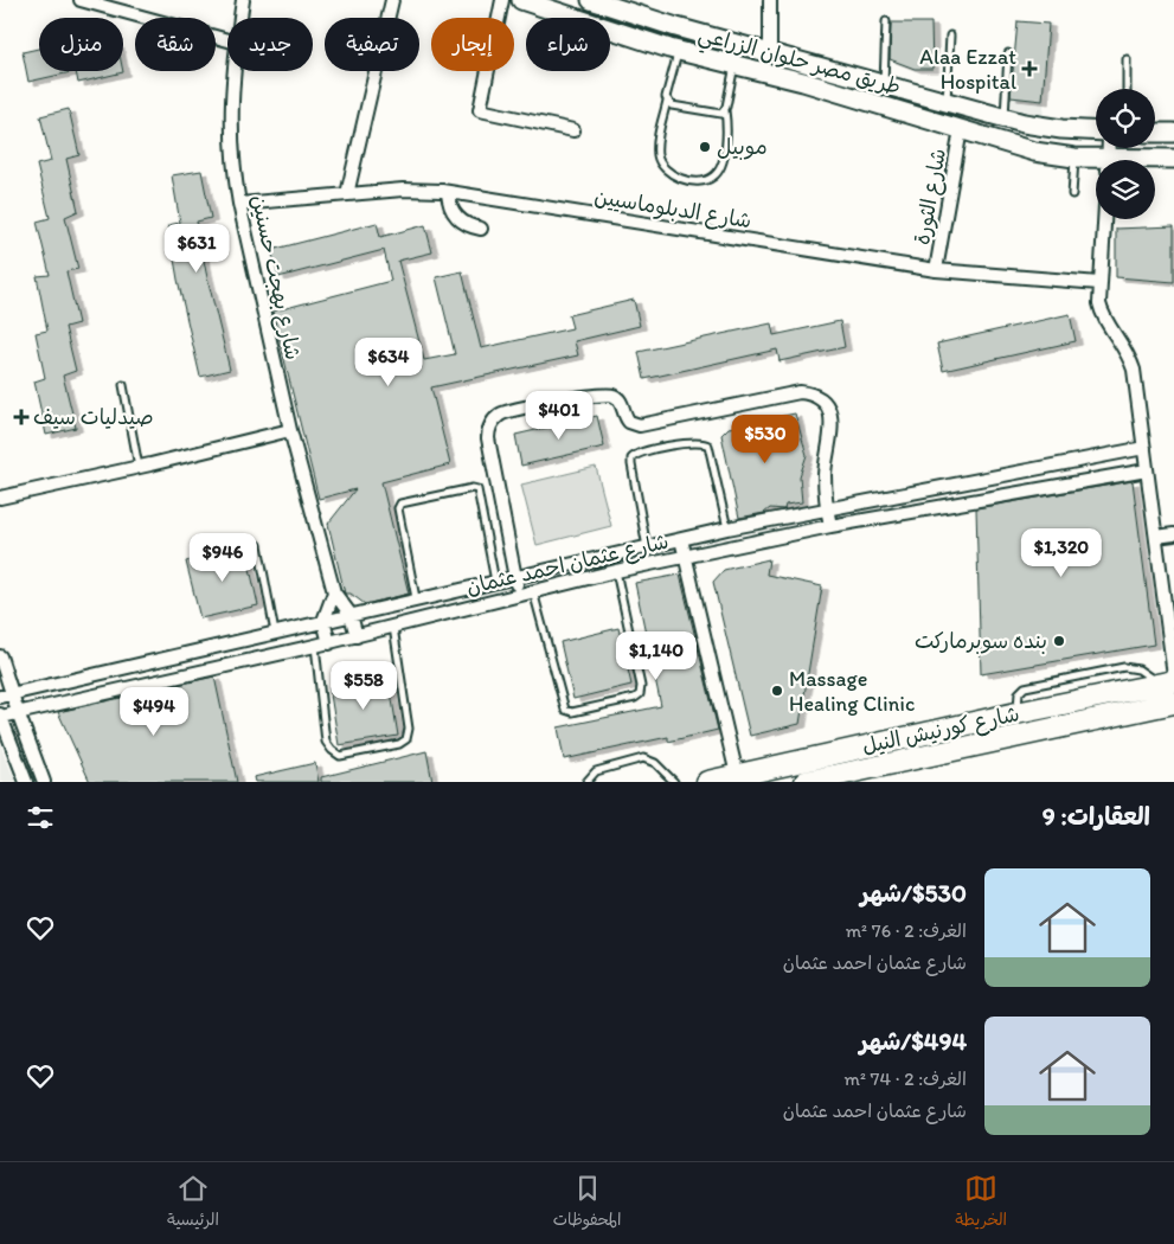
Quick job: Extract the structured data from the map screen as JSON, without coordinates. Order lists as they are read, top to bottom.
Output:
{
  "streets": {
    "highway": ["شارع كورنيش النيل"],
    "main road": ["طريق مصر حلوان الزراعي"],
    "street": [
      "شارع الثورة",
      "شارع الدبلوماسيين",
      "شارع بهجت حسنين",
      "شارع عثمان احمد عثمان"
    ]
  },
  "crossings": [
    ["طريق مصر حلوان الزراعي", "شارع الثورة"],
    ["شارع الثورة", "شارع الدبلوماسيين"],
    ["شارع الدبلوماسيين", "شارع بهجت حسنين"],
    ["شارع بهجت حسنين", "شارع عثمان احمد عثمان"]
  ],
  "places": {
    "health": ["Alaa Ezzat Hospital", "صيدليات سيف"],
    "other": ["موبيل", "بنده سوبرماركت", "Massage Healing Clinic"]
  },
  "page": {
    "chip": [
      "شراء",
      "إيجار",
      "تصفية",
      "جديد",
      "شقة",
      "منزل"
    ],
    "price": [
      "$631",
      "$634",
      "$401",
      "$530",
      "$1,320",
      "$946",
      "$1,140",
      "$558",
      "$494"
    ],
    "heading": "العقارات: 9",
    "list": [
      {
        "name": "$530/شهر",
        "note": "الغرف: 2 · 76 m² · شارع عثمان احمد عثمان"
      },
      {
        "name": "$494/شهر",
        "note": "الغرف: 2 · 74 m² · شارع عثمان احمد عثمان"
      }
    ],
    "tabs": ["الخريطة", "المحفوظات", "الرئيسية"]
  }
}
